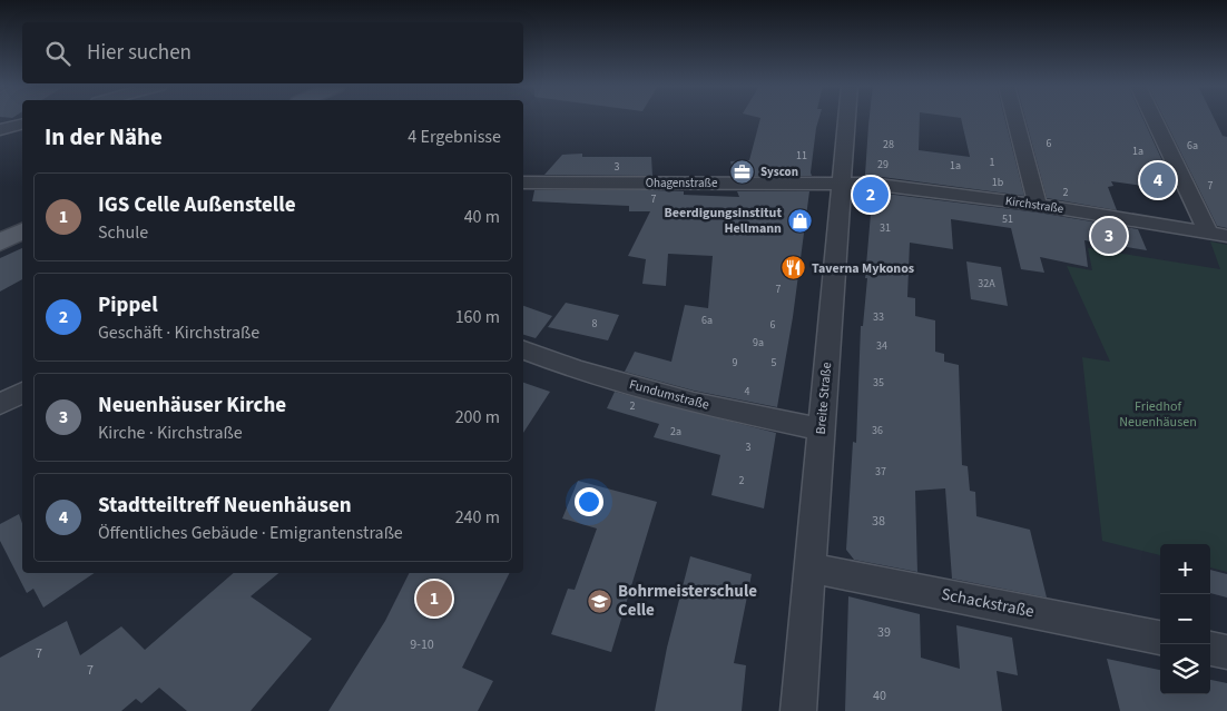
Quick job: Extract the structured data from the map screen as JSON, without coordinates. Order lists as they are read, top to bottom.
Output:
{
  "streets": {
    "street": [
      "Ohagenstraße",
      "Kirchstraße",
      "Fundumstraße",
      "Breite Straße",
      "Schackstraße"
    ]
  },
  "crossings": [
    ["Ohagenstraße", "Kirchstraße"],
    ["Ohagenstraße", "Breite Straße"],
    ["Kirchstraße", "Breite Straße"],
    ["Fundumstraße", "Breite Straße"],
    ["Breite Straße", "Schackstraße"]
  ],
  "parks": ["Friedhof Neuenhäusen"],
  "places": {
    "office": ["Syscon"],
    "shop": ["Beerdigungsinstitut Hellmann"],
    "restaurant": ["Taverna Mykonos"],
    "school or university": ["Bohrmeisterschule Celle"]
  },
  "house_numbers": [
    "6",
    "28",
    "6a",
    "1a",
    "11",
    "1",
    "29",
    "1a",
    "3",
    "1b",
    "7",
    "2",
    "7",
    "51",
    "31",
    "32A",
    "7",
    "33",
    "6a",
    "8",
    "6",
    "9a",
    "34",
    "9",
    "5",
    "35",
    "4",
    "2",
    "36",
    "2a",
    "3",
    "37",
    "2",
    "38",
    "39",
    "9-10",
    "7",
    "7",
    "40"
  ],
  "page": {
    "search": "Hier suchen",
    "heading": ["In der Nähe", "4 Ergebnisse"],
    "pins": [
      "4",
      "2",
      "3",
      "1"
    ],
    "list": [
      {
        "mark": "1",
        "name": "IGS Celle Außenstelle",
        "note": "Schule",
        "value": "40 m"
      },
      {
        "mark": "2",
        "name": "Pippel",
        "note": "Geschäft · Kirchstraße",
        "value": "160 m"
      },
      {
        "mark": "3",
        "name": "Neuenhäuser Kirche",
        "note": "Kirche · Kirchstraße",
        "value": "200 m"
      },
      {
        "mark": "4",
        "name": "Stadtteiltreff Neuenhäusen",
        "note": "Öffentliches Gebäude · Emigrantenstraße",
        "value": "240 m"
      }
    ],
    "map_buttons": ["+", "−"]
  }
}
